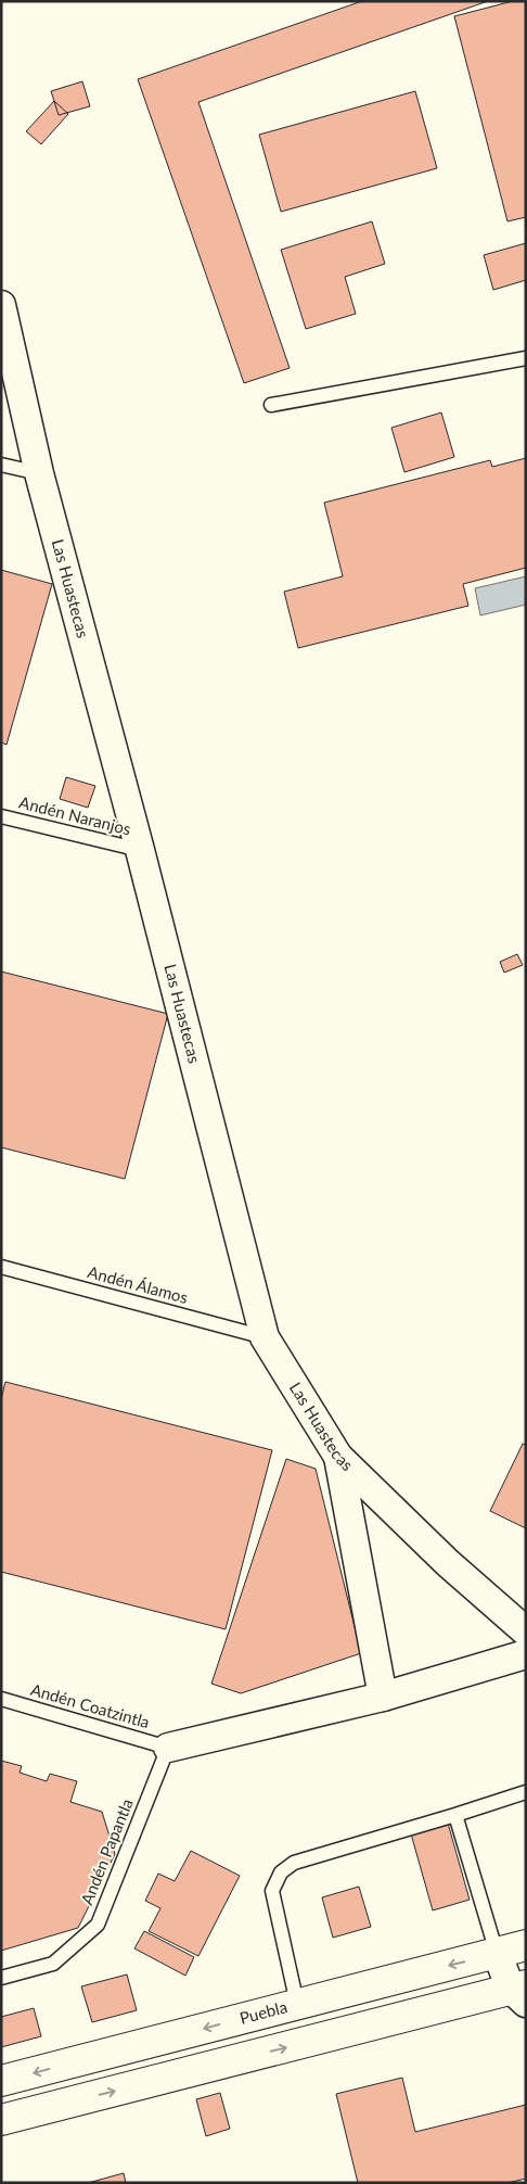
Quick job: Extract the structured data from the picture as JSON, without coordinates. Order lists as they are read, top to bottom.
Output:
{
  "streets": {
    "main road": ["Puebla"],
    "street": ["Las Huastecas"],
    "lane": [
      "Andén Naranjos",
      "Andén Álamos",
      "Andén Coatzintla",
      "Andén Papantla"
    ]
  },
  "crossings": [
    ["Las Huastecas", "Andén Naranjos"],
    ["Las Huastecas", "Andén Álamos"],
    ["Andén Coatzintla", "Andén Papantla"]
  ]
}
